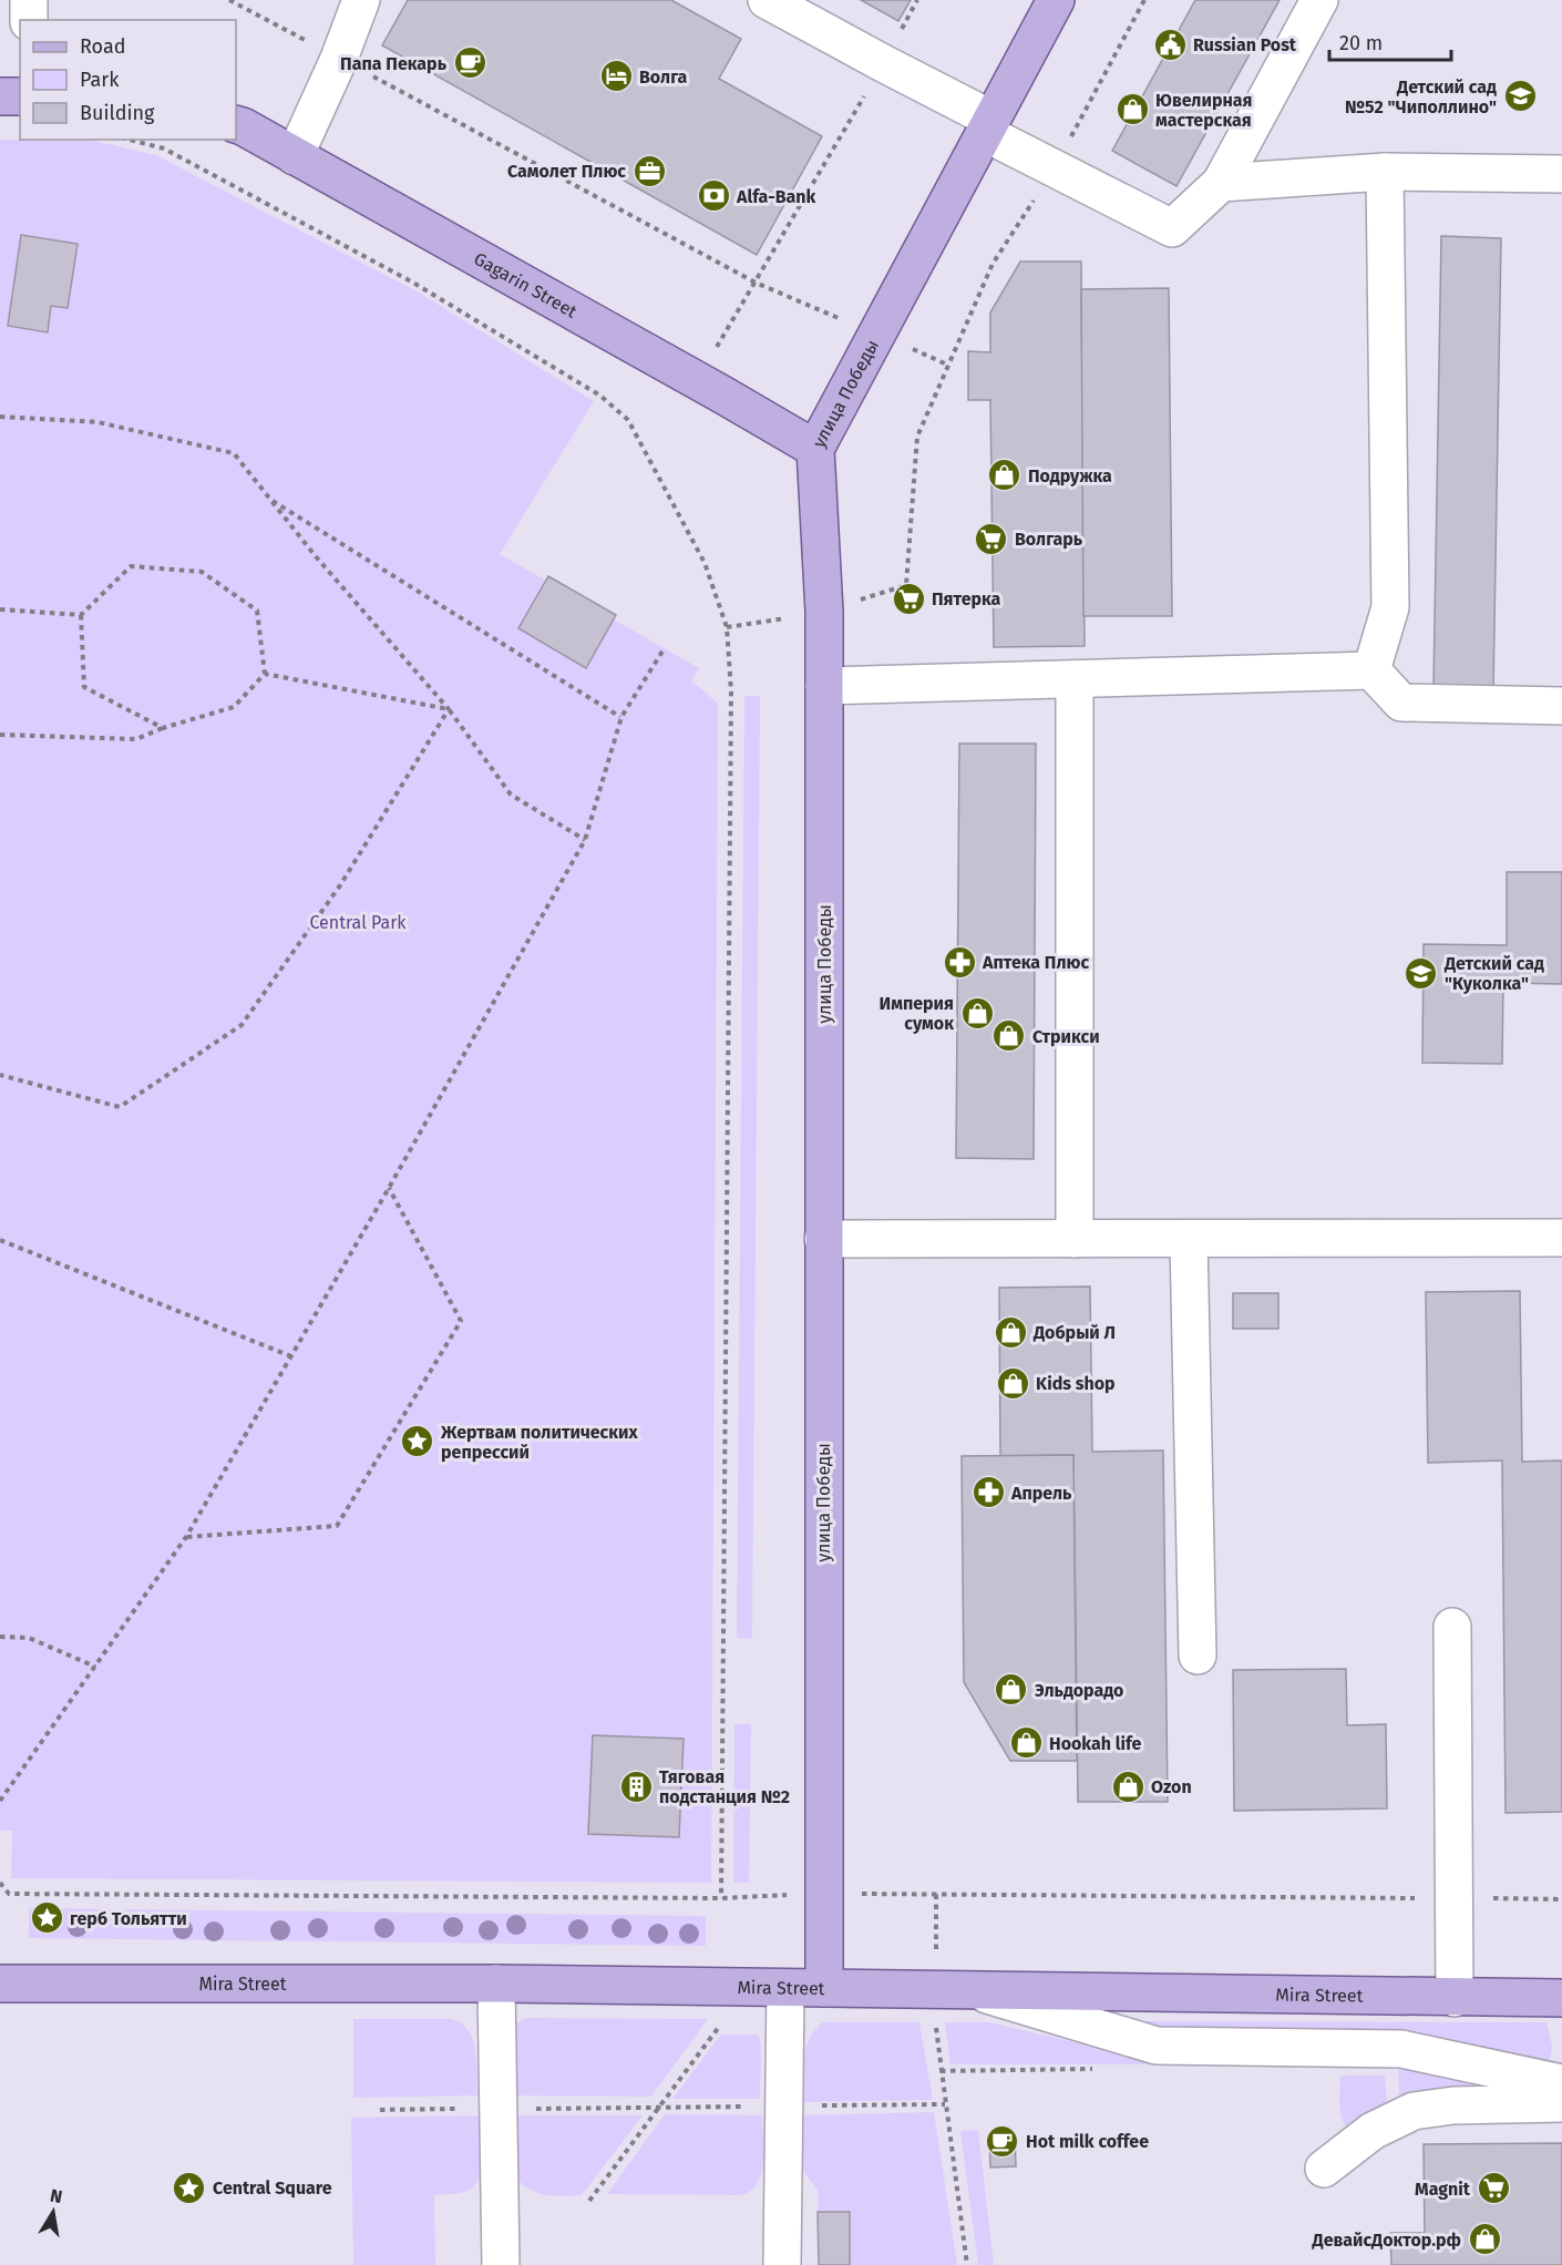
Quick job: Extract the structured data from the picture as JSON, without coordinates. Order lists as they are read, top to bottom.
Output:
{
  "streets": {
    "main road": ["Gagarin Street", "улица Победы", "Mira Street"]
  },
  "crossings": [
    ["Gagarin Street", "улица Победы"],
    ["улица Победы", "Mira Street"]
  ],
  "parks": ["Central Park"],
  "places": {
    "public building": ["Russian Post"],
    "cafe": ["Папа Пекарь", "Hot milk coffee"],
    "hotel": ["Волга"],
    "school or university": ["Детский сад №52 \"Чиполлино\"", "Детский сад \"Куколка\""],
    "shop": [
      "Ювелирная мастерская",
      "Подружка",
      "Империя сумок",
      "Стрикси",
      "Добрый Л",
      "Kids shop",
      "Эльдорадо",
      "Hookah life",
      "Ozon",
      "ДевайсДоктор.рф"
    ],
    "office": ["Самолет Плюс"],
    "bank": ["Alfa-Bank"],
    "supermarket": ["Волгарь", "Пятерка", "Magnit"],
    "pharmacy": ["Аптека Плюс", "Апрель"],
    "place": ["Жертвам политических репрессий", "герб Тольятти", "Central Square"],
    "building": ["Тяговая подстанция №2"]
  },
  "legend": ["Road", "Park", "Building"],
  "scale_bar": "20 m",
  "north": "top"
}
